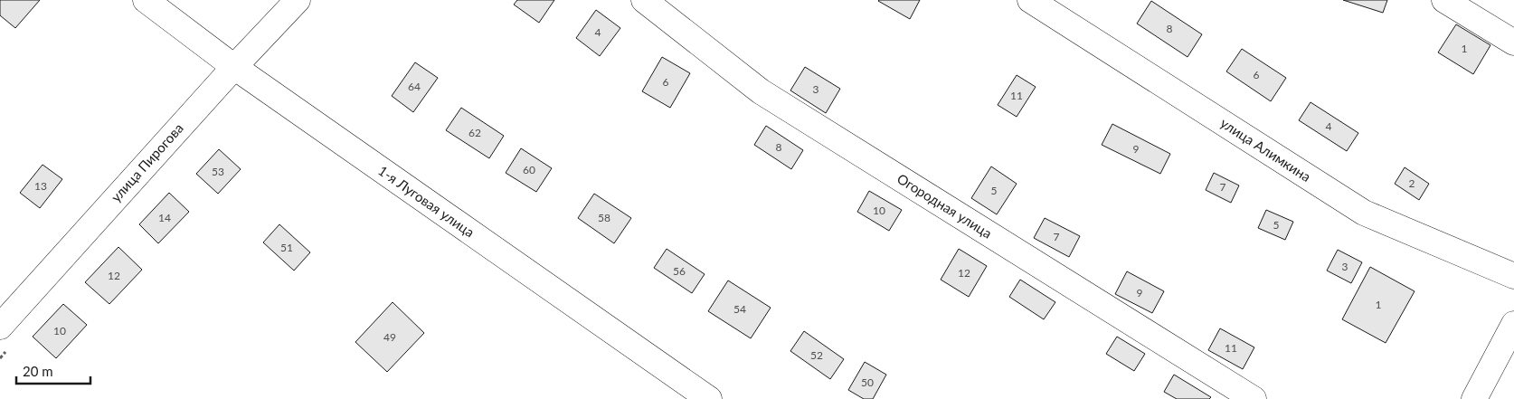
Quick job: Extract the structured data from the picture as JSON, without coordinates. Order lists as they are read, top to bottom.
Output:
{
  "streets": {
    "street": [
      "улица Алимкина",
      "улица Пирогова",
      "1-я Луговая улица",
      "Огородная улица"
    ]
  },
  "crossings": [
    ["улица Пирогова", "1-я Луговая улица"]
  ],
  "house_numbers": [
    "8",
    "4",
    "1",
    "6",
    "6",
    "64",
    "3",
    "11",
    "4",
    "62",
    "8",
    "9",
    "60",
    "53",
    "2",
    "13",
    "7",
    "5",
    "10",
    "14",
    "58",
    "5",
    "7",
    "51",
    "3",
    "56",
    "12",
    "12",
    "9",
    "1",
    "54",
    "10",
    "49",
    "11",
    "52",
    "50"
  ],
  "scale_bar": "20 m"
}
